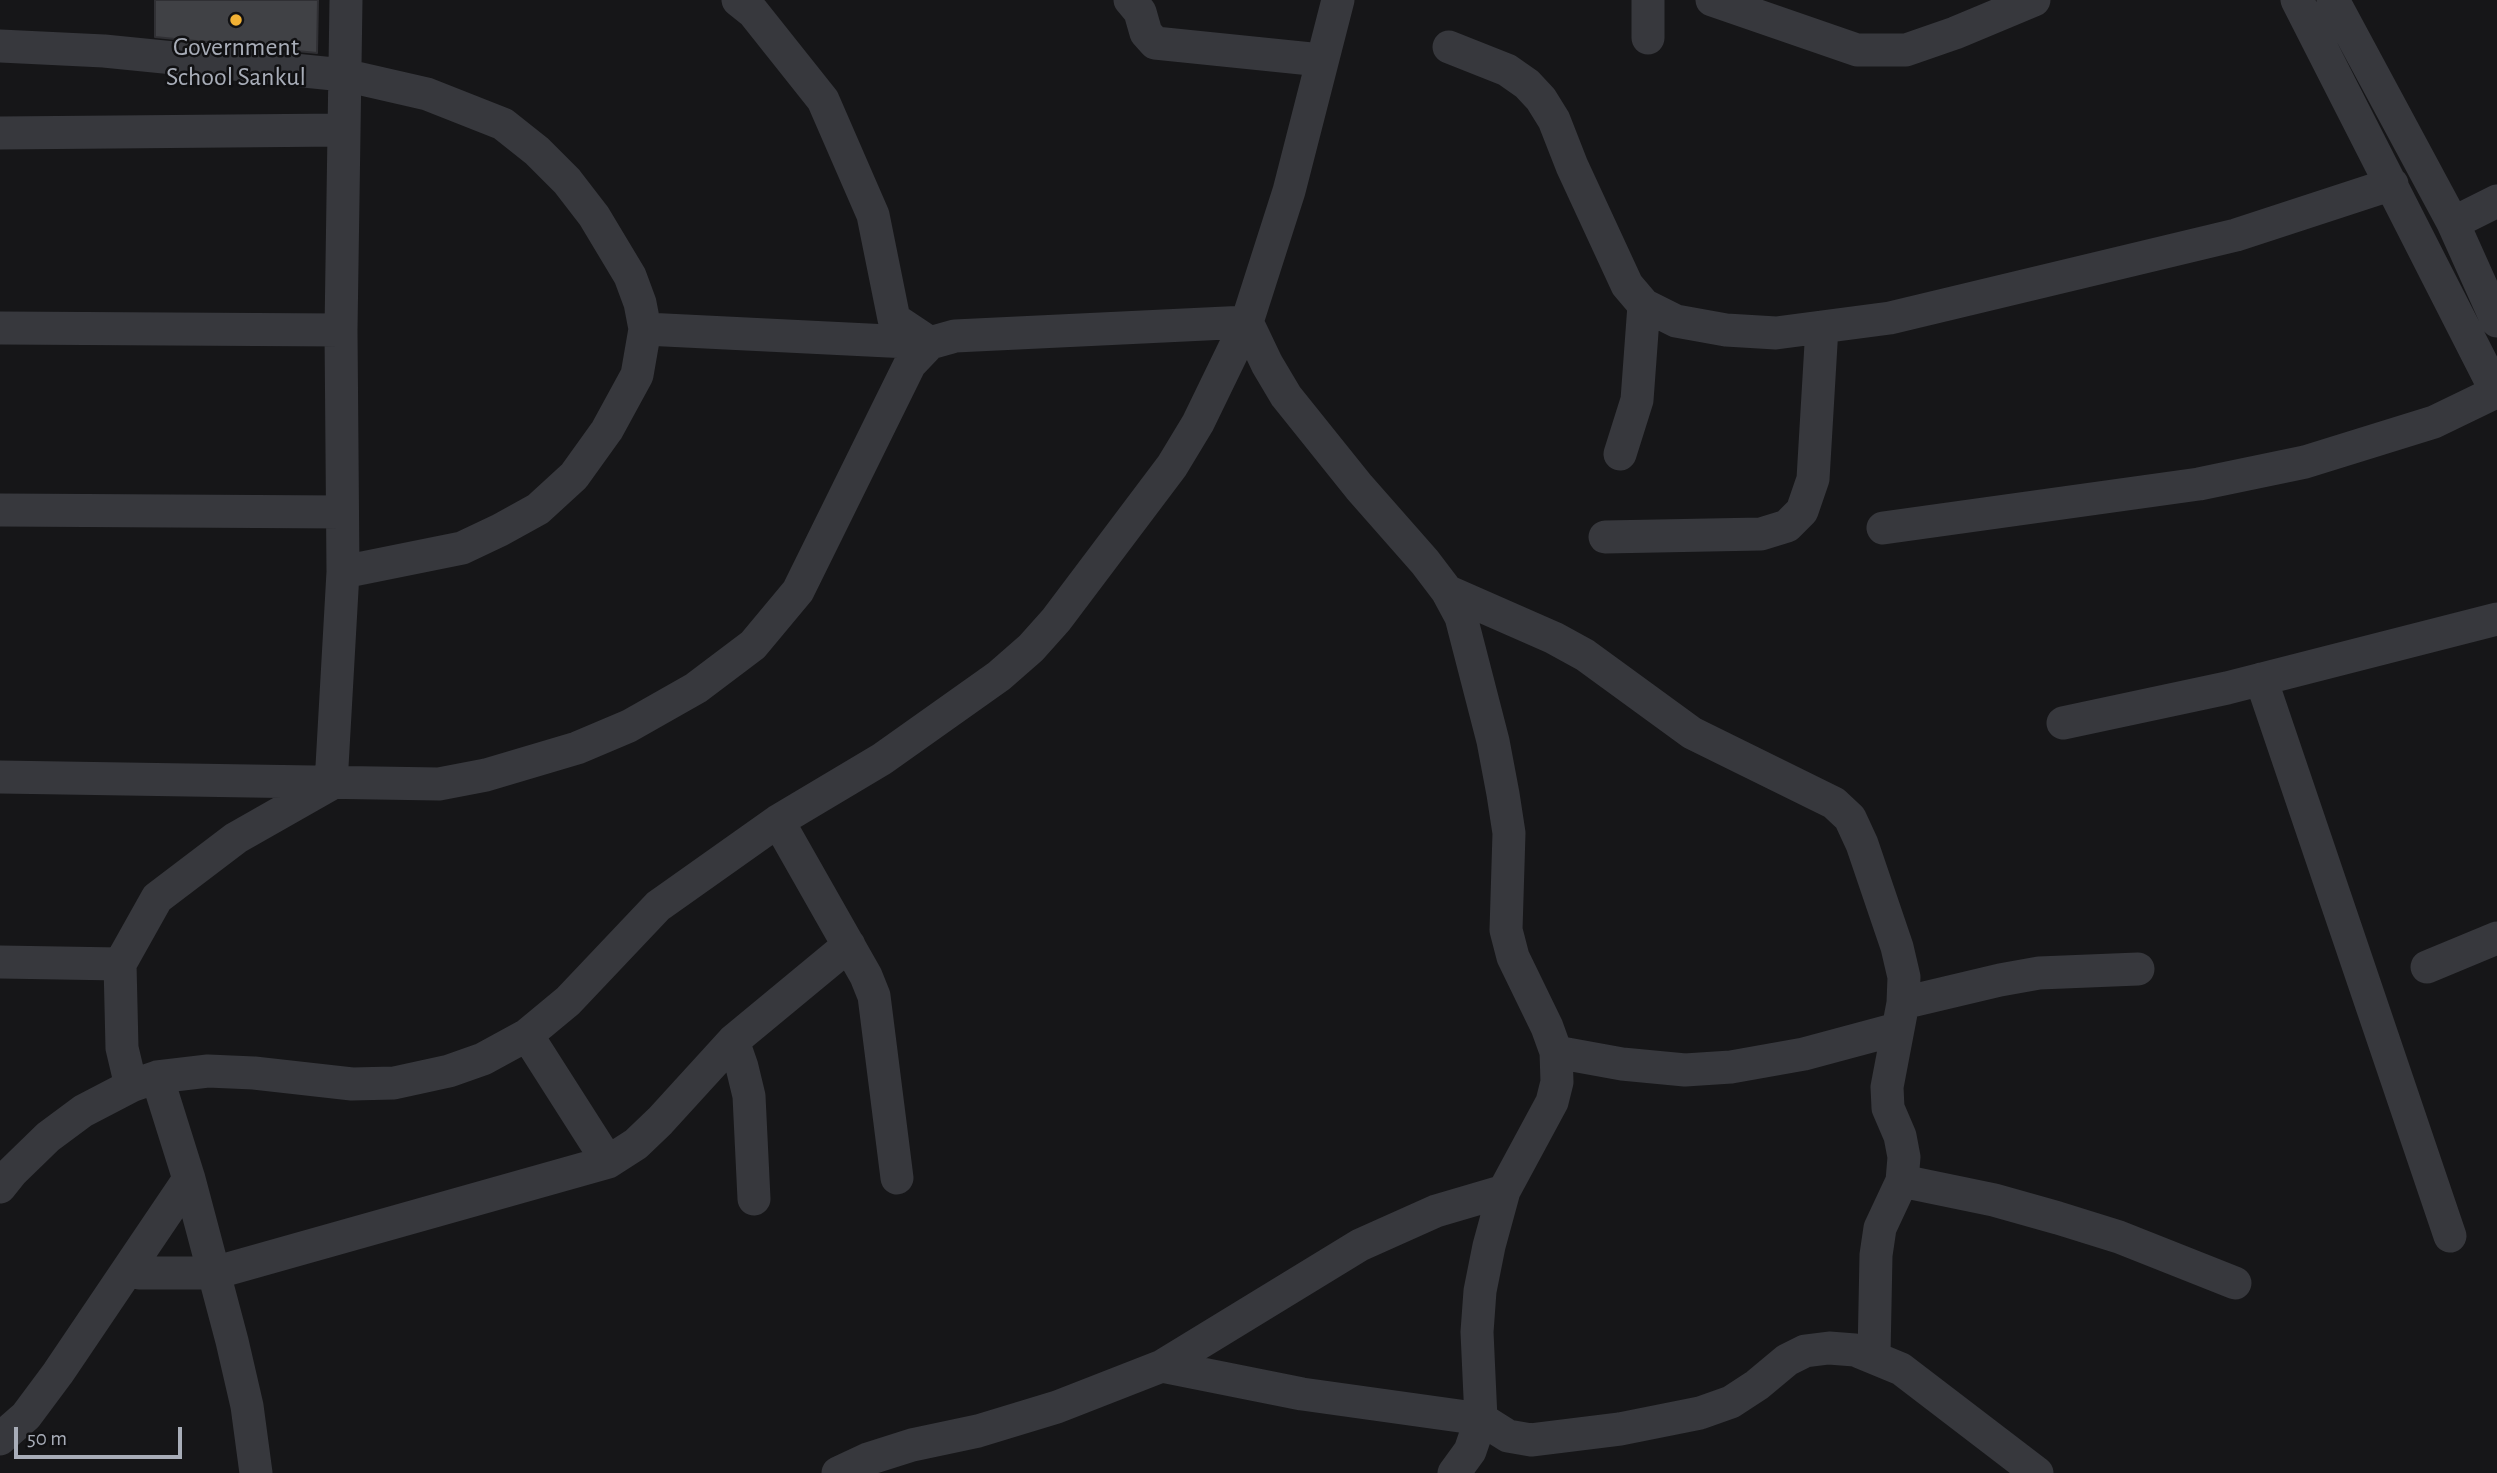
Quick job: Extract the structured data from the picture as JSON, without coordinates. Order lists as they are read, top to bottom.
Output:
{
  "places": ["Government School Sankul"],
  "scale_bar": "50 m"
}
